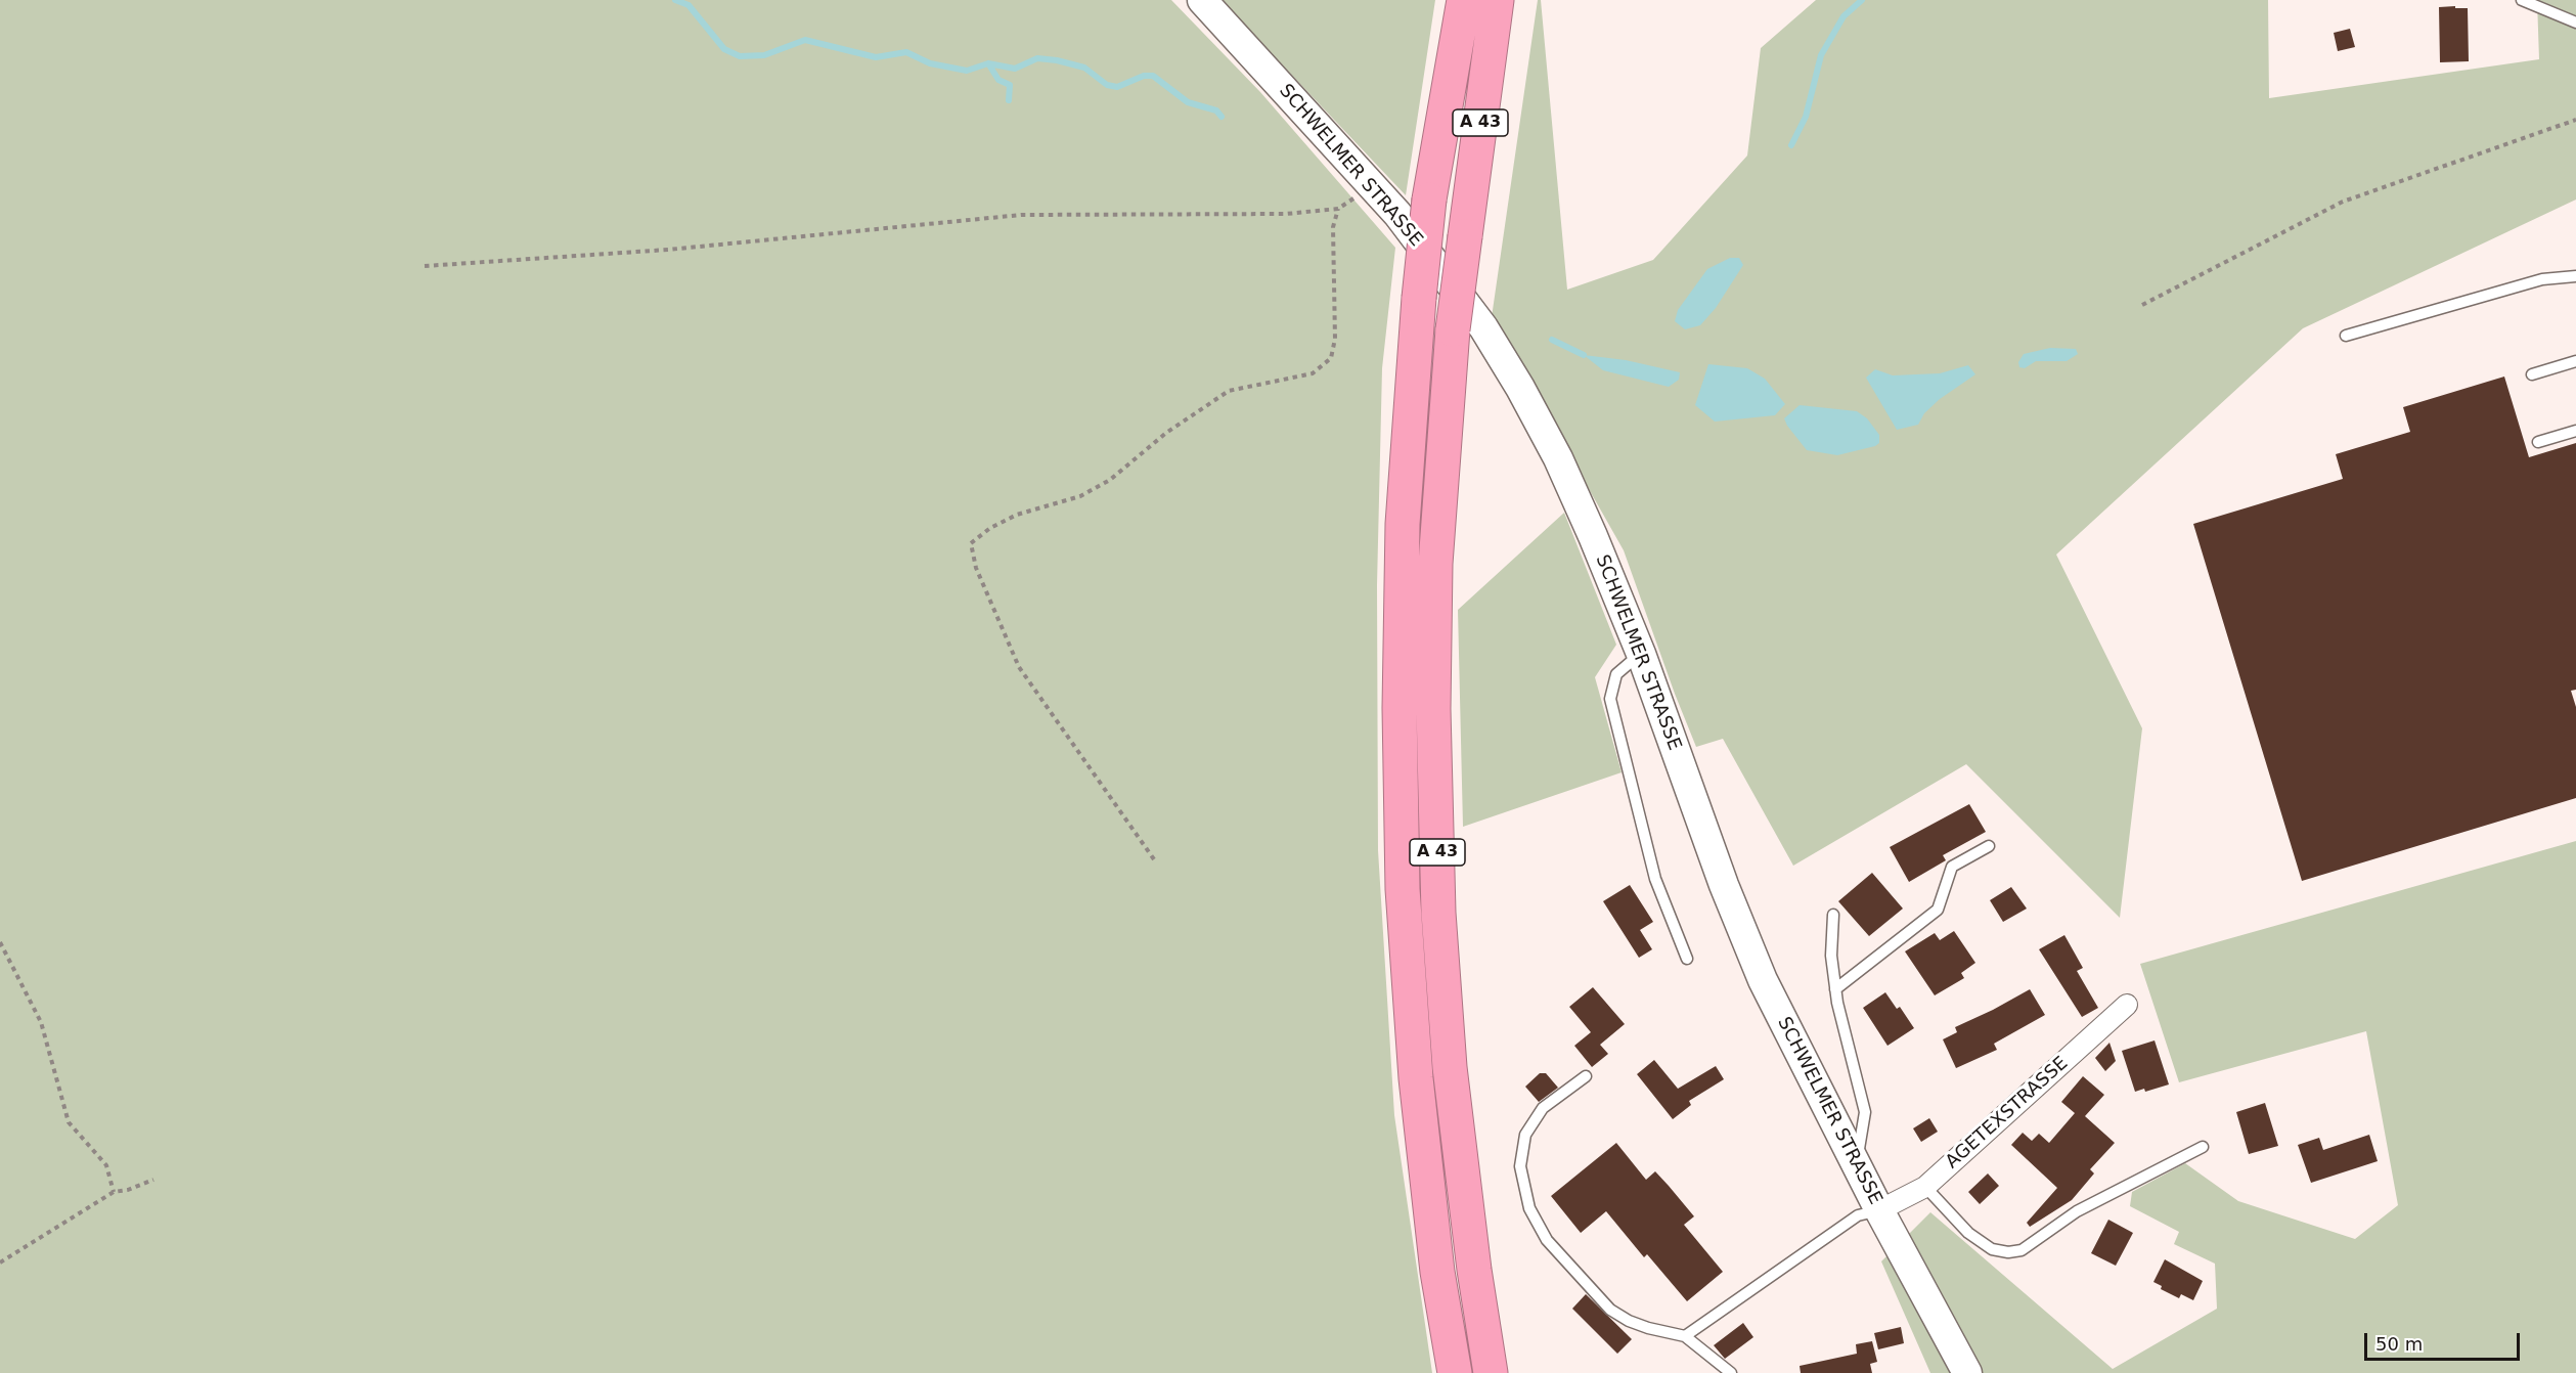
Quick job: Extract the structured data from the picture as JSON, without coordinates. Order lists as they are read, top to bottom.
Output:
{
  "streets": {
    "highway": ["A 43"],
    "main road": ["SCHWELMER STRASSE"],
    "street": ["AGETEXSTRASSE"]
  },
  "crossings": [
    ["SCHWELMER STRASSE", "AGETEXSTRASSE"]
  ],
  "scale_bar": "50 m"
}
